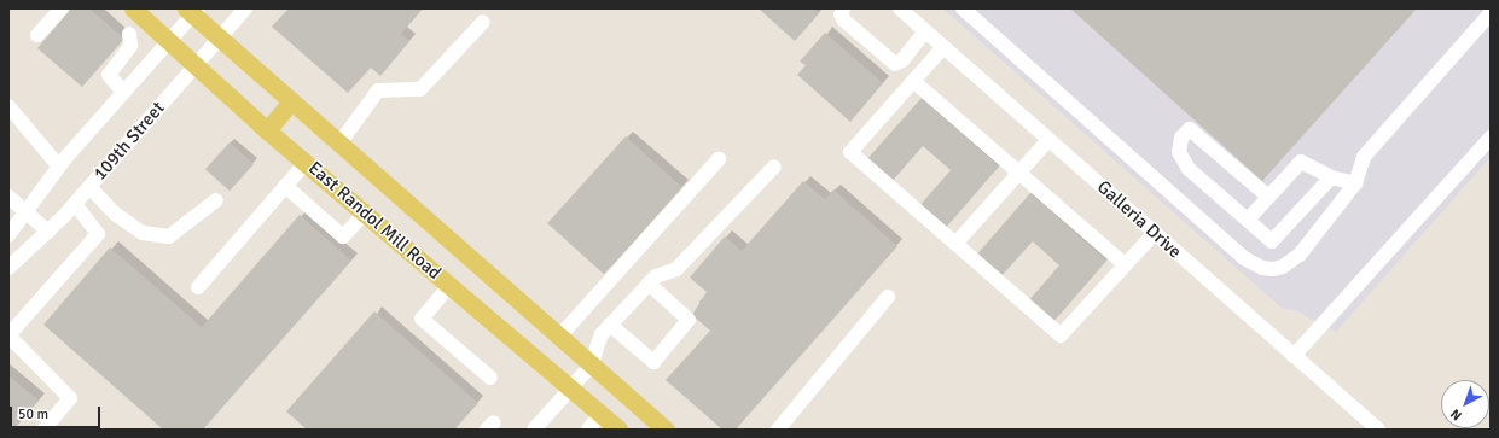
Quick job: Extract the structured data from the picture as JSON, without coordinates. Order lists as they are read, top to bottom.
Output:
{
  "streets": {
    "main road": ["East Randol Mill Road"],
    "street": ["109th Street", "Galleria Drive"]
  },
  "crossings": [
    ["109th Street", "East Randol Mill Road"]
  ],
  "scale_bar": "50 m",
  "north": "bottom left"
}
